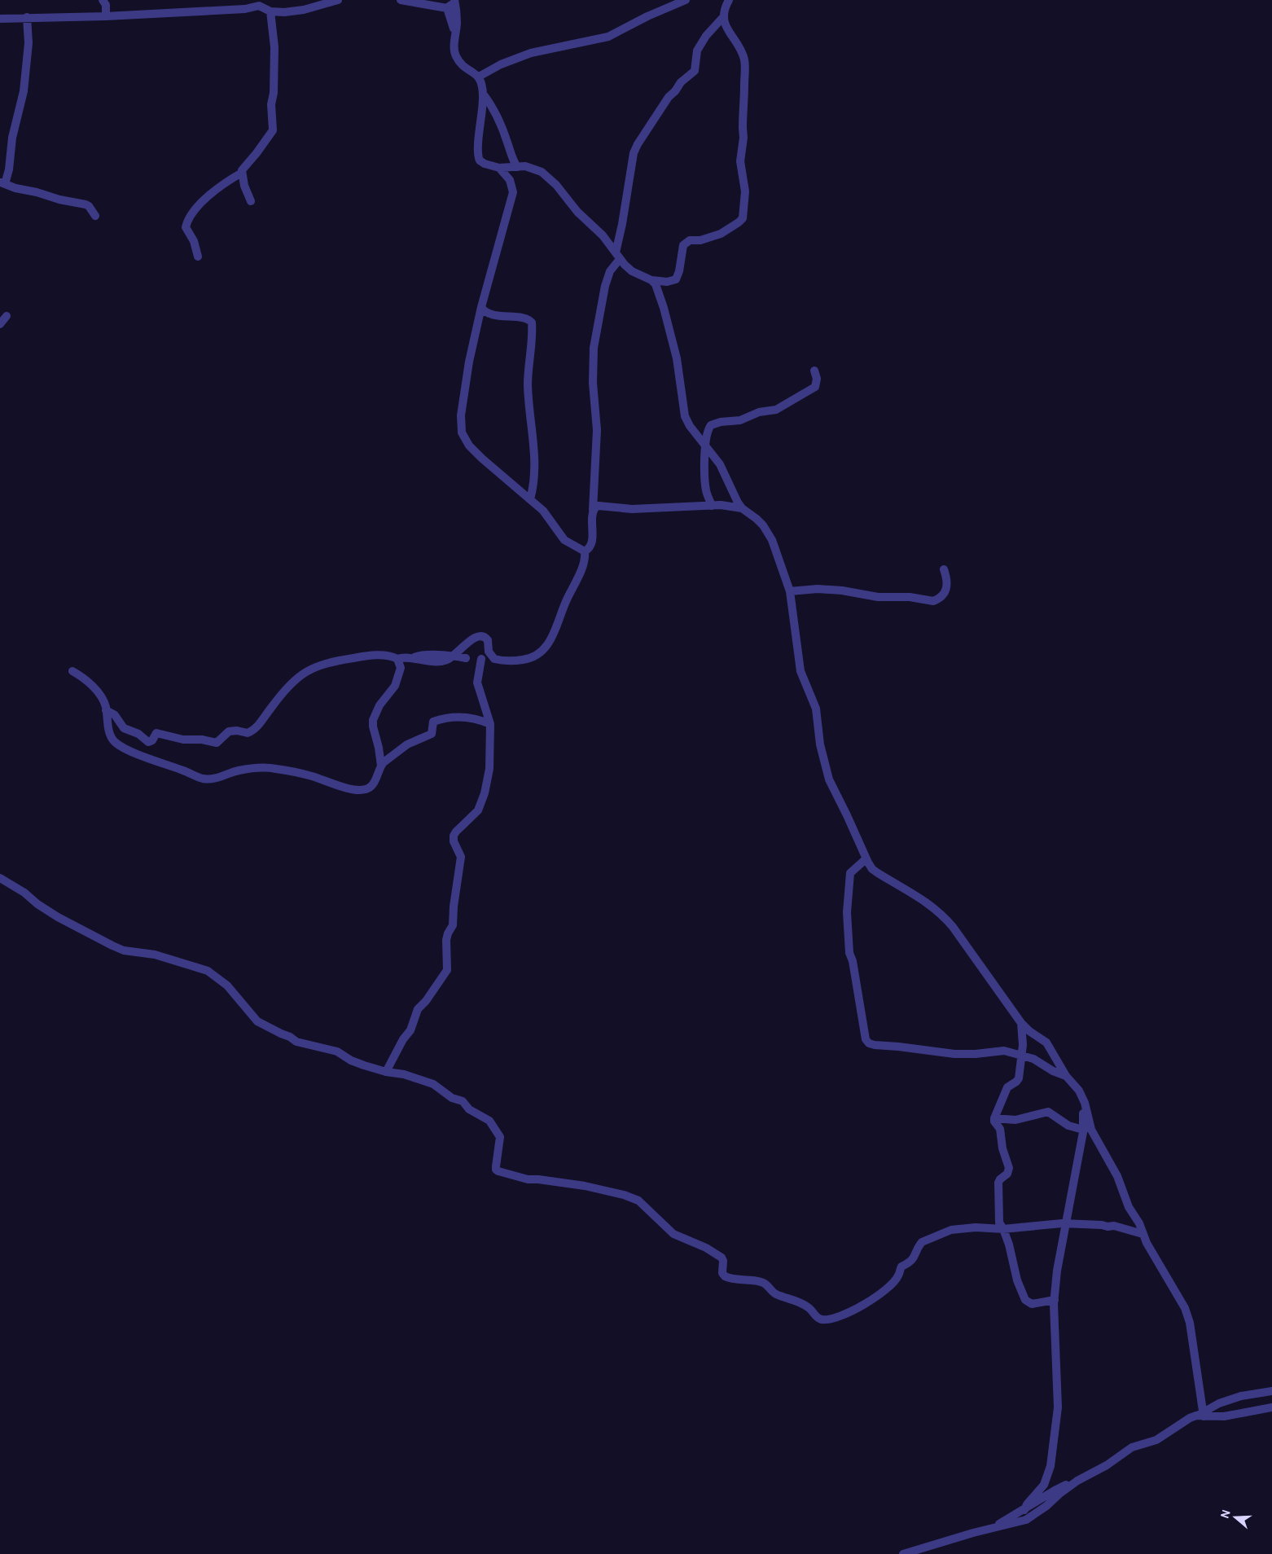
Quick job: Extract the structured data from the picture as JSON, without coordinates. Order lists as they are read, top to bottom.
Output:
{
  "north": "left"
}
